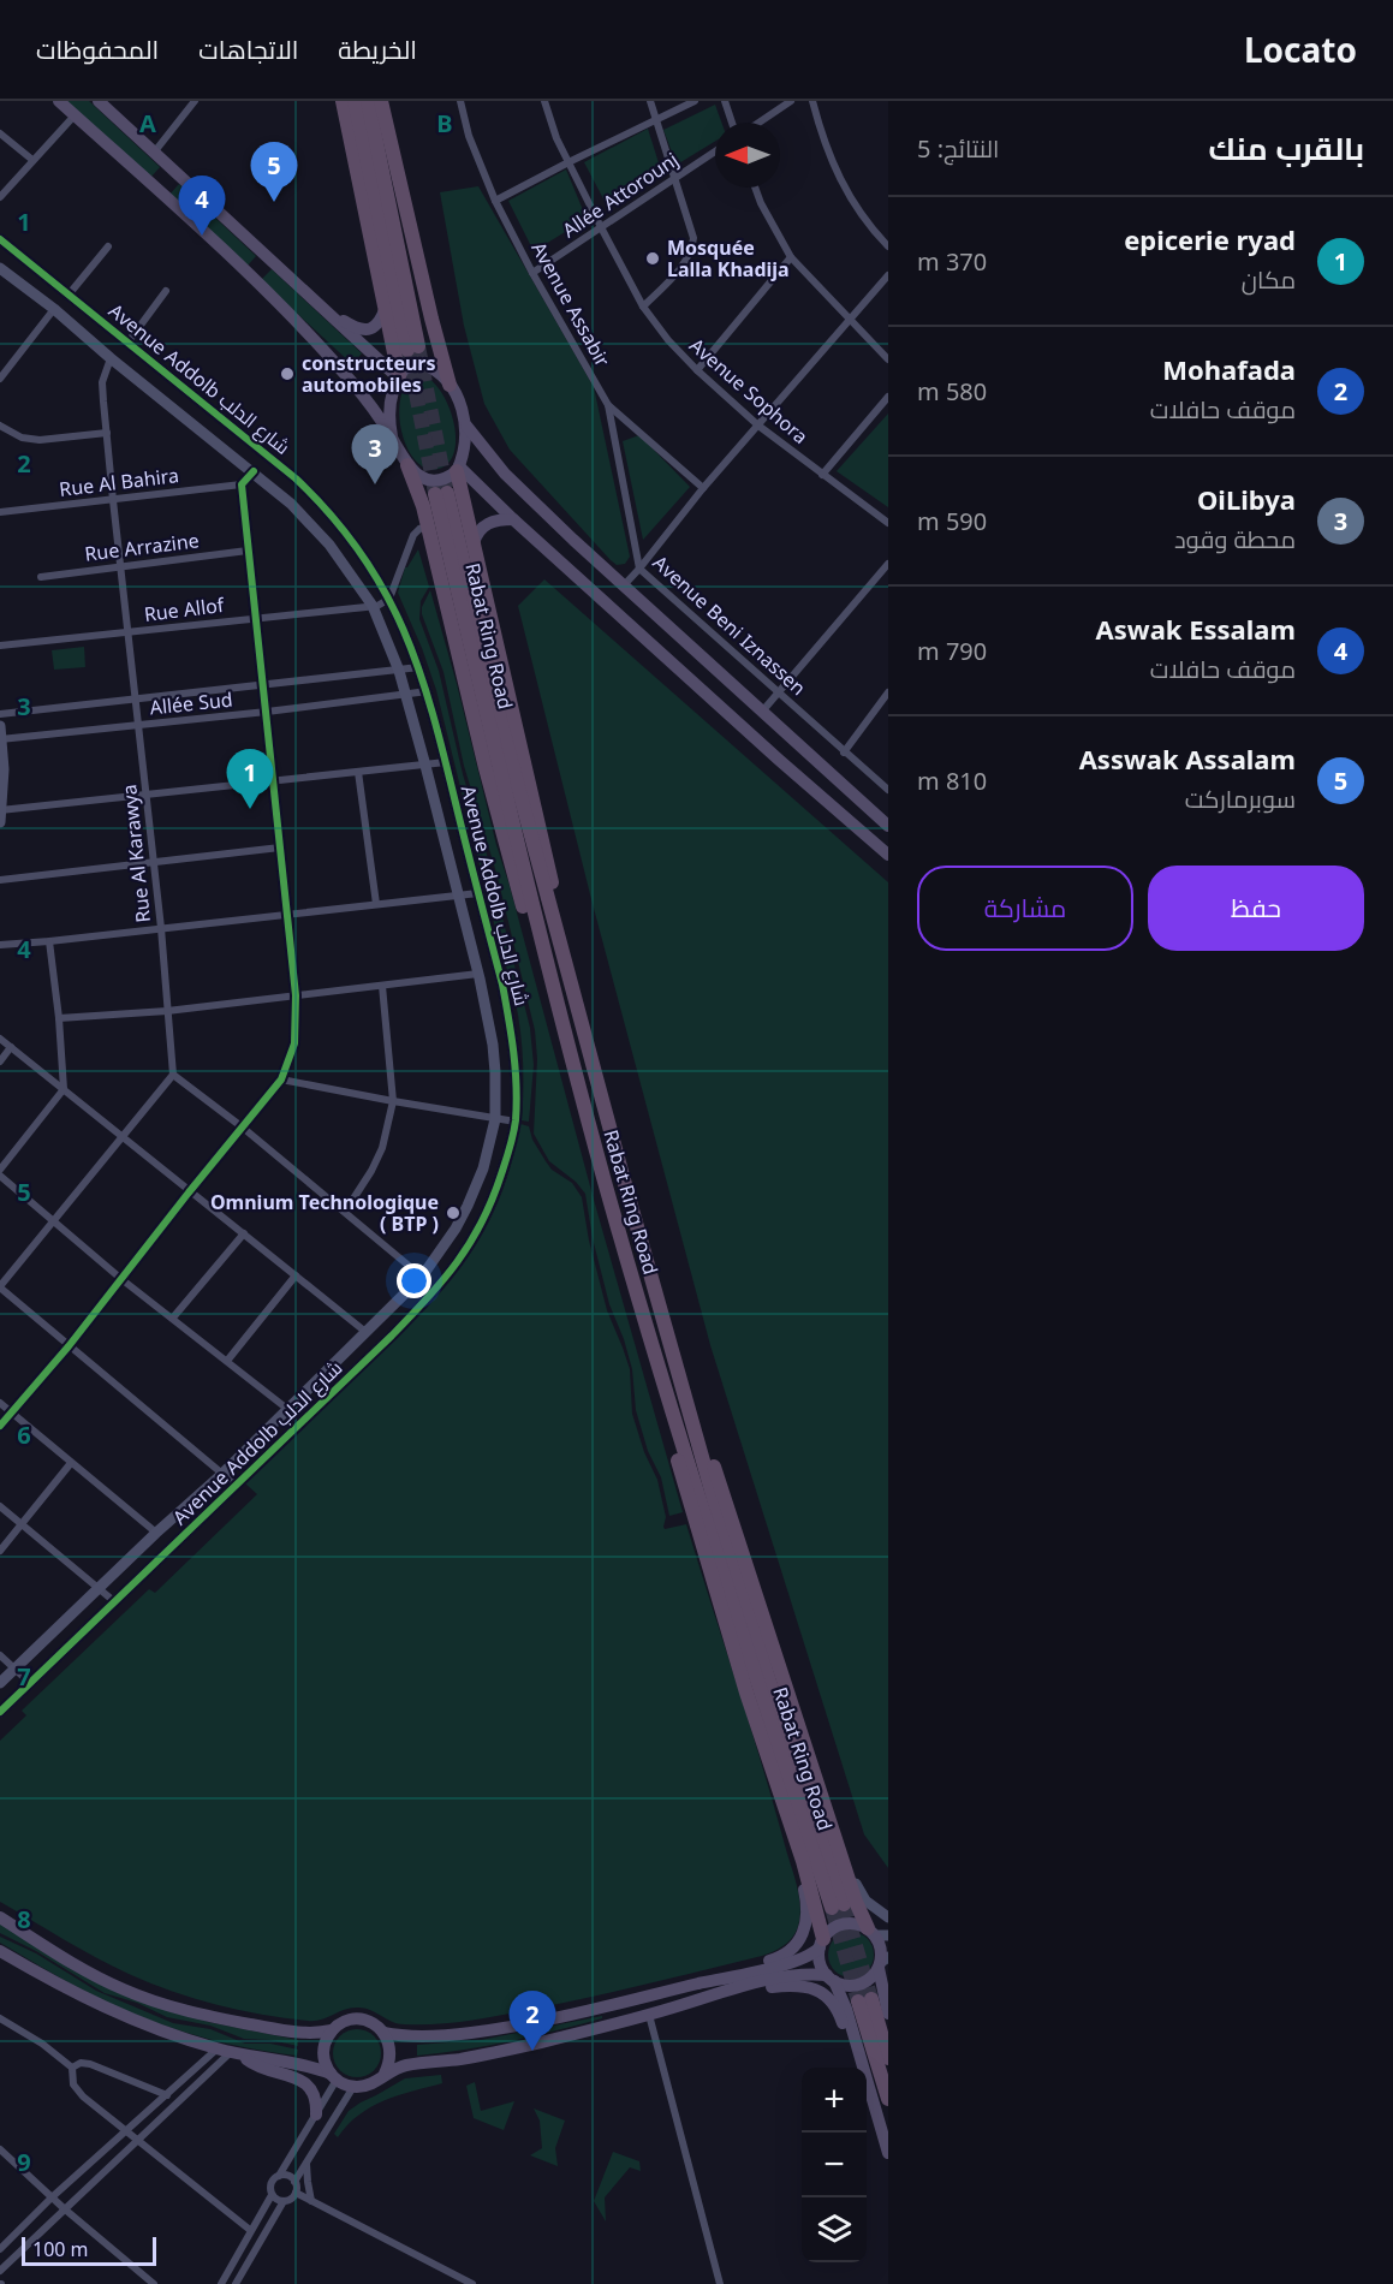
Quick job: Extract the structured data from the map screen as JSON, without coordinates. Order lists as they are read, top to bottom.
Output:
{
  "streets": {
    "highway": ["Rabat Ring Road"],
    "street": [
      "Allée Attorounj",
      "Avenue Assabir",
      "Avenue Addolb شارع الدلب",
      "Avenue Sophora",
      "Rue Al Bahira",
      "Rue Arrazine",
      "Rue Allof",
      "Avenue Beni Iznassen",
      "Allée Sud",
      "Rue Al Karawya"
    ]
  },
  "crossings": [
    ["Allée Attorounj", "Avenue Assabir"],
    ["Allée Attorounj", "Avenue Sophora"],
    ["Avenue Assabir", "Avenue Beni Iznassen"],
    ["Avenue Addolb شارع الدلب", "Rue Allof"],
    ["Avenue Addolb شارع الدلب", "Allée Sud"],
    ["Avenue Addolb شارع الدلب", "Rue Al Karawya"],
    ["Rue Al Bahira", "Rue Al Karawya"],
    ["Rue Arrazine", "Rue Al Karawya"],
    ["Rue Allof", "Rue Al Karawya"],
    ["Allée Sud", "Rue Al Karawya"]
  ],
  "places": ["Mosquée Lalla Khadija", "constructeurs automobiles", "Omnium Technologique ( BTP )"],
  "scale_bar": "100 m",
  "north": "left",
  "page": {
    "header": "Locato",
    "nav": ["الخريطة", "الاتجاهات", "المحفوظات"],
    "heading": ["بالقرب منك", "النتائج: 5"],
    "pins": [
      "5",
      "4",
      "3",
      "1",
      "2"
    ],
    "list": [
      {
        "mark": "1",
        "name": "epicerie ryad",
        "note": "مكان",
        "value": "370 m"
      },
      {
        "mark": "2",
        "name": "Mohafada",
        "note": "موقف حافلات",
        "value": "580 m"
      },
      {
        "mark": "3",
        "name": "OiLibya",
        "note": "محطة وقود",
        "value": "590 m"
      },
      {
        "mark": "4",
        "name": "Aswak Essalam",
        "note": "موقف حافلات",
        "value": "790 m"
      },
      {
        "mark": "5",
        "name": "Asswak Assalam",
        "note": "سوبرماركت",
        "value": "810 m"
      }
    ],
    "buttons": ["حفظ", "مشاركة"],
    "map_buttons": ["+", "−"],
    "scale": "100 m"
  },
  "grid": {
    "columns": ["A", "B"],
    "rows": [
      "1",
      "2",
      "3",
      "4",
      "5",
      "6",
      "7",
      "8",
      "9"
    ]
  }
}
